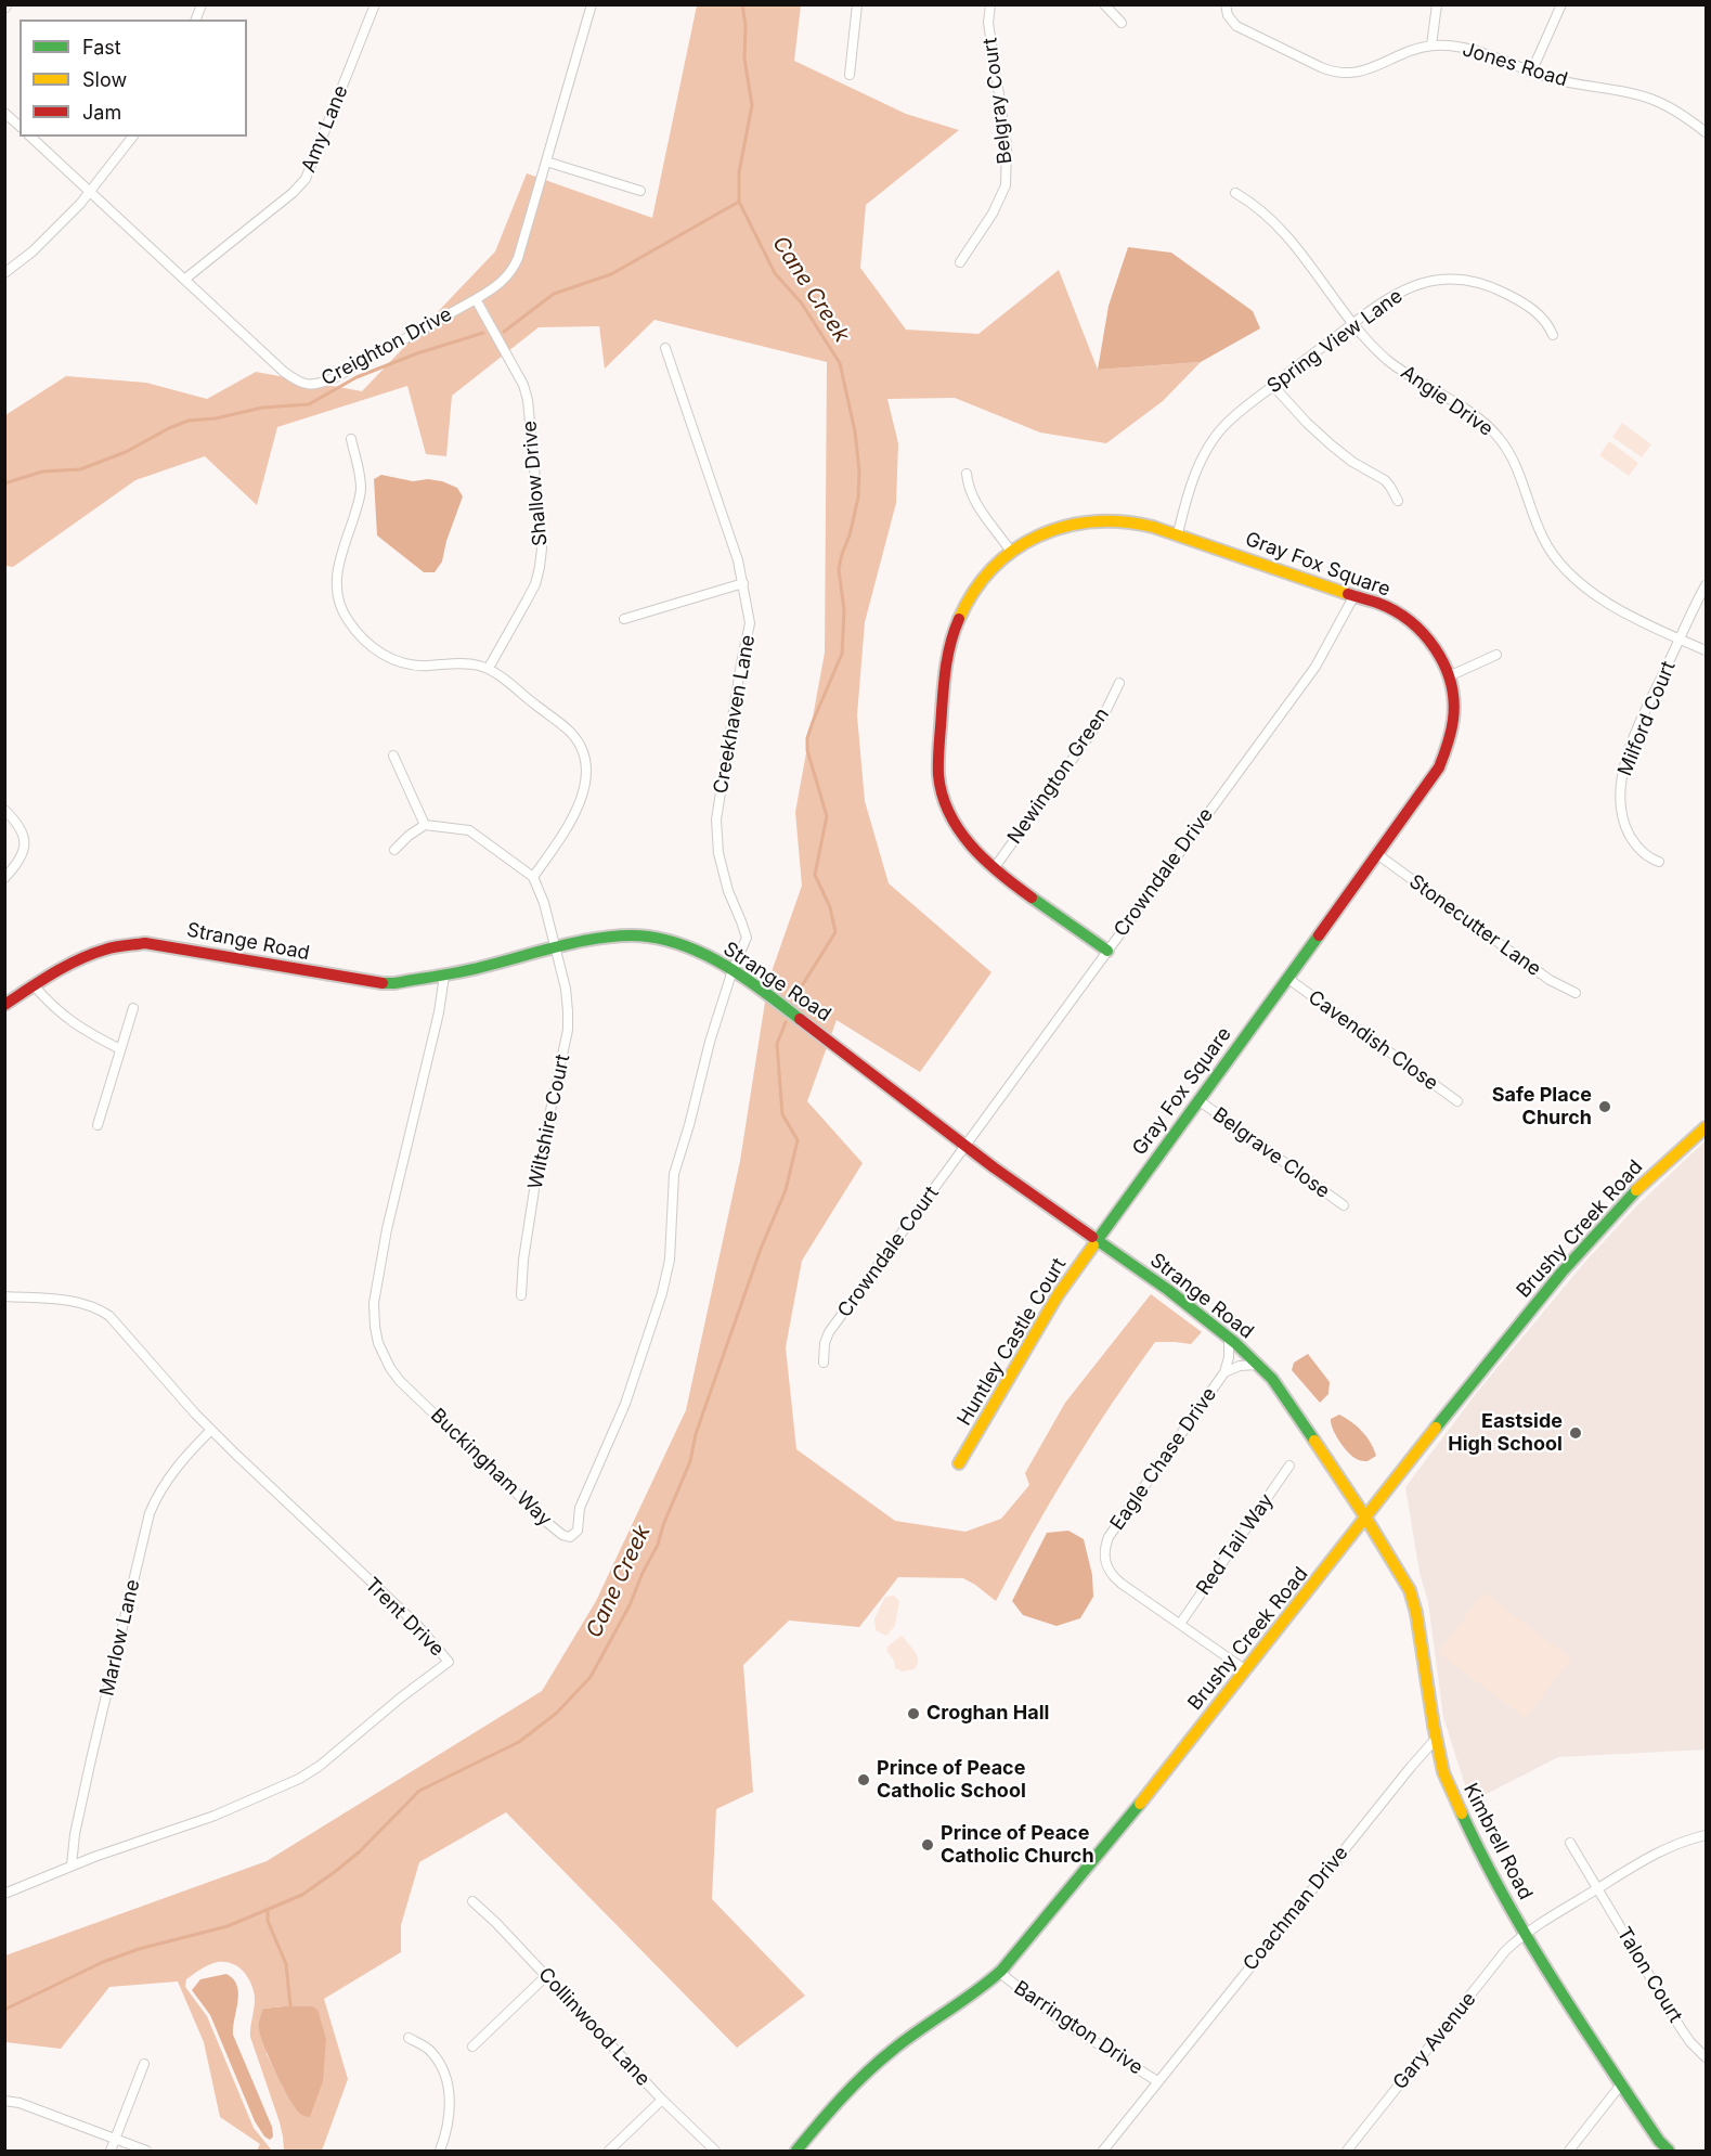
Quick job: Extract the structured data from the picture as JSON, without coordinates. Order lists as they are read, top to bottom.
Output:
{
  "streets": {
    "street": [
      "Jones Road",
      "Belgray Court",
      "Amy Lane",
      "Spring View Lane",
      "Creighton Drive",
      "Angie Drive",
      "Shallow Drive",
      "Gray Fox Square",
      "Creekhaven Lane",
      "Milford Court",
      "Newington Green",
      "Crowndale Drive",
      "Stonecutter Lane",
      "Strange Road",
      "Cavendish Close",
      "Wiltshire Court",
      "Belgrave Close",
      "Brushy Creek Road",
      "Crowndale Court",
      "Huntley Castle Court",
      "Eagle Chase Drive",
      "Buckingham Way",
      "Red Tail Way",
      "Trent Drive",
      "Marlow Lane",
      "Kimbrell Road",
      "Coachman Drive",
      "Talon Court",
      "Collinwood Lane",
      "Barrington Drive",
      "Gary Avenue"
    ]
  },
  "crossings": [
    ["Amy Lane", "Creighton Drive"],
    ["Spring View Lane", "Angie Drive"],
    ["Spring View Lane", "Gray Fox Square"],
    ["Creighton Drive", "Shallow Drive"],
    ["Angie Drive", "Milford Court"],
    ["Gray Fox Square", "Newington Green"],
    ["Gray Fox Square", "Crowndale Drive"],
    ["Gray Fox Square", "Stonecutter Lane"],
    ["Gray Fox Square", "Strange Road"],
    ["Gray Fox Square", "Cavendish Close"],
    ["Gray Fox Square", "Belgrave Close"],
    ["Gray Fox Square", "Huntley Castle Court"],
    ["Creekhaven Lane", "Strange Road"],
    ["Creekhaven Lane", "Buckingham Way"],
    ["Crowndale Drive", "Strange Road"],
    ["Crowndale Drive", "Crowndale Court"],
    ["Strange Road", "Wiltshire Court"],
    ["Strange Road", "Brushy Creek Road"],
    ["Strange Road", "Crowndale Court"],
    ["Strange Road", "Huntley Castle Court"],
    ["Strange Road", "Eagle Chase Drive"],
    ["Strange Road", "Buckingham Way"],
    ["Strange Road", "Kimbrell Road"],
    ["Brushy Creek Road", "Eagle Chase Drive"],
    ["Brushy Creek Road", "Kimbrell Road"],
    ["Brushy Creek Road", "Barrington Drive"],
    ["Eagle Chase Drive", "Red Tail Way"],
    ["Trent Drive", "Marlow Lane"],
    ["Kimbrell Road", "Coachman Drive"],
    ["Kimbrell Road", "Gary Avenue"],
    ["Coachman Drive", "Barrington Drive"],
    ["Talon Court", "Gary Avenue"]
  ],
  "water": ["Cane Creek"],
  "places": [
    "Safe Place Church",
    "Eastside High School",
    "Croghan Hall",
    "Prince of Peace Catholic School",
    "Prince of Peace Catholic Church"
  ],
  "legend": ["Fast", "Slow", "Jam"]
}
